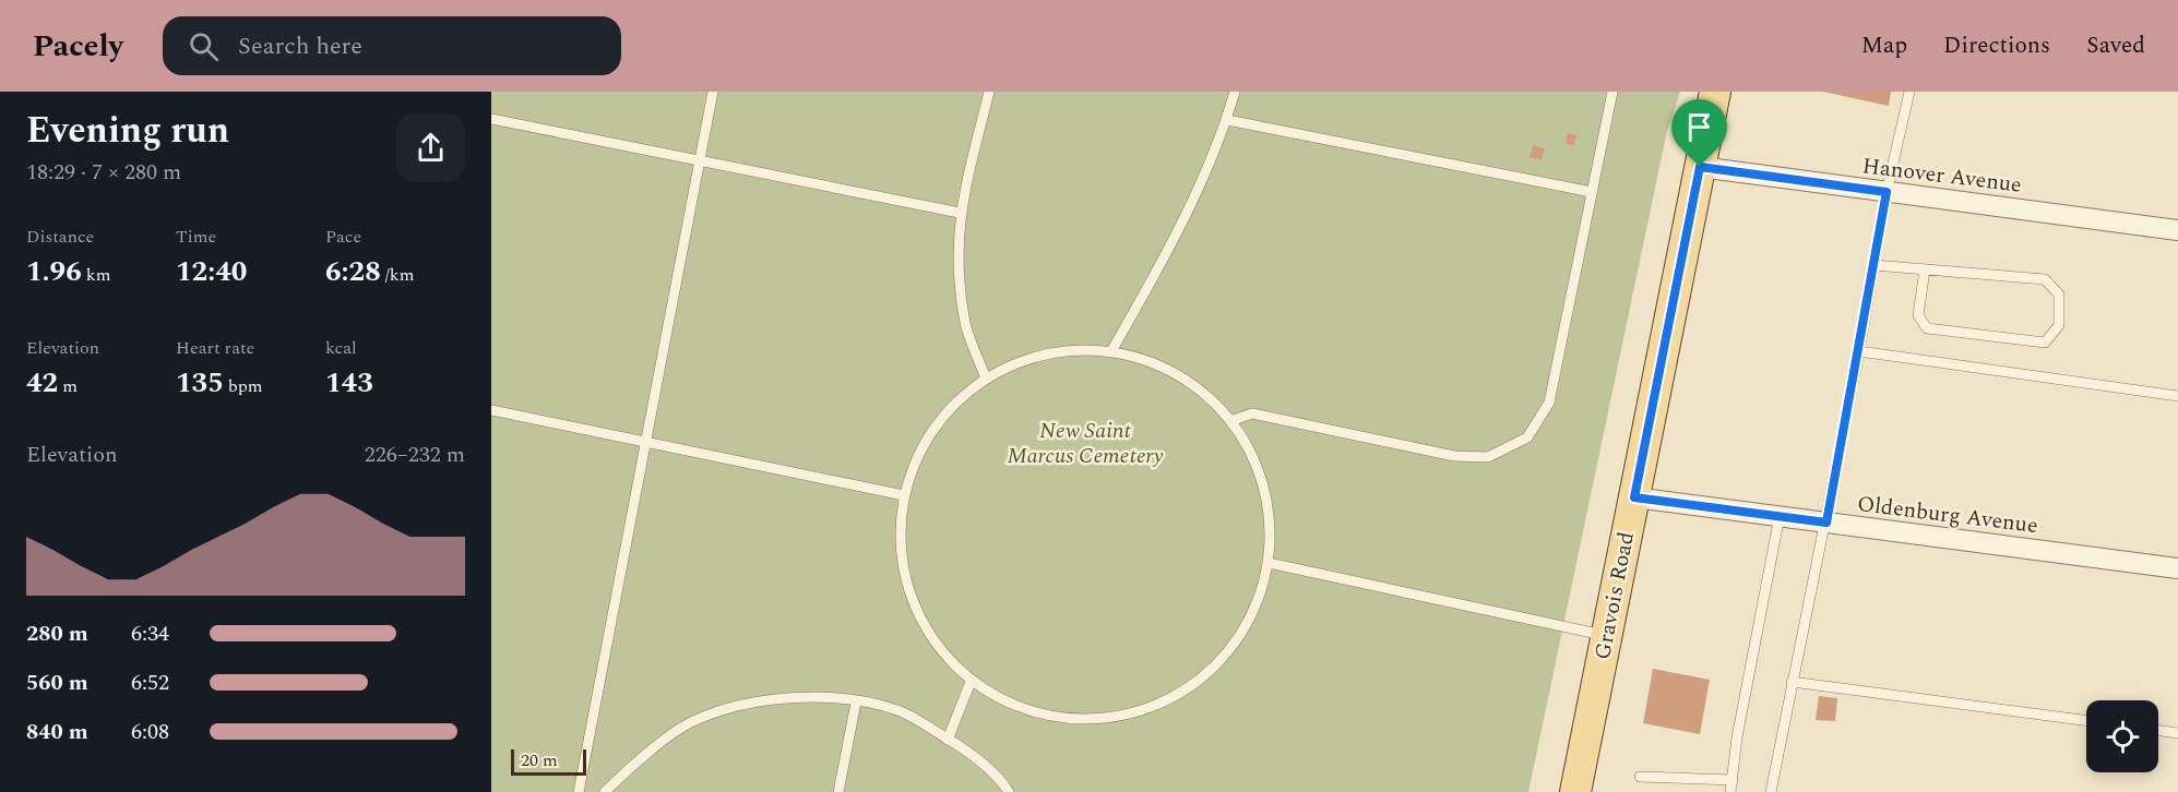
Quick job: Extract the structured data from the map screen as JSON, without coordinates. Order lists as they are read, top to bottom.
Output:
{
  "streets": {
    "main road": ["Gravois Road"],
    "street": ["Hanover Avenue", "Oldenburg Avenue"]
  },
  "crossings": [
    ["Hanover Avenue", "Gravois Road"],
    ["Oldenburg Avenue", "Gravois Road"]
  ],
  "parks": ["New Saint Marcus Cemetery"],
  "scale_bar": "20 m",
  "page": {
    "header": "Pacely",
    "search": "Search here",
    "nav": ["Map", "Directions", "Saved"],
    "heading": ["Evening run", "18:29 · 7 × 280 m"],
    "stats": [
      ["Distance", "1.96 km"],
      ["Time", "12:40"],
      ["Pace", "6:28 /km"],
      ["Elevation", "42 m"],
      ["Heart rate", "135 bpm"],
      ["kcal", "143"]
    ],
    "chart": ["Elevation", "226–232 m"],
    "list": [
      {
        "name": "280 m",
        "note": "6:34"
      },
      {
        "name": "560 m",
        "note": "6:52"
      },
      {
        "name": "840 m",
        "note": "6:08"
      }
    ],
    "scale": "20 m"
  }
}
